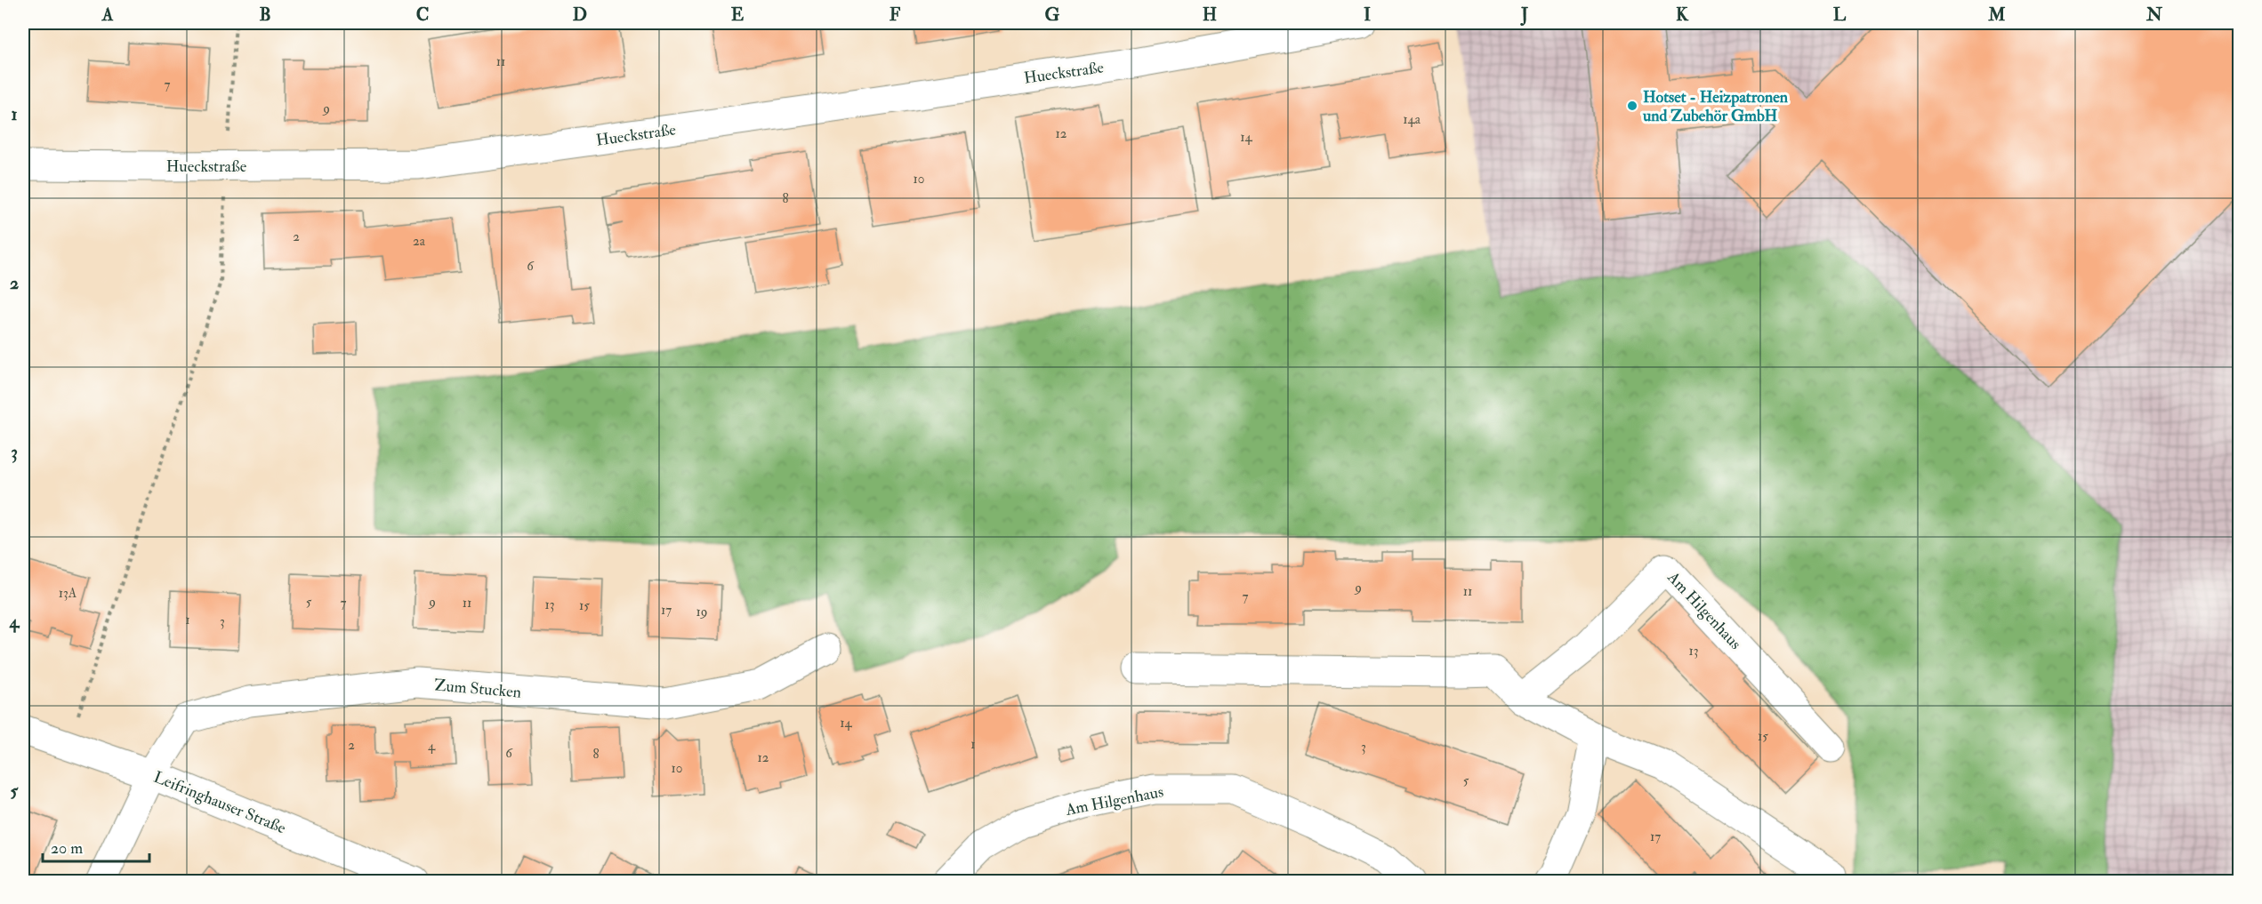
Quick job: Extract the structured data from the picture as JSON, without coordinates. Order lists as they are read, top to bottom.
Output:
{
  "streets": {
    "street": [
      "Hueckstraße",
      "Am Hilgenhaus",
      "Zum Stucken",
      "Leifringhauser Straße"
    ]
  },
  "crossings": [
    ["Zum Stucken", "Leifringhauser Straße"]
  ],
  "places": ["Hotset - Heizpatronen und Zubehör GmbH"],
  "house_numbers": [
    "11",
    "7",
    "9",
    "14a",
    "12",
    "14",
    "10",
    "8",
    "2",
    "2a",
    "6",
    "9",
    "11",
    "13A",
    "7",
    "5",
    "9",
    "7",
    "11",
    "13",
    "15",
    "17",
    "19",
    "1",
    "3",
    "13",
    "14",
    "15",
    "1",
    "2",
    "4",
    "3",
    "6",
    "8",
    "12",
    "10",
    "5",
    "17"
  ],
  "scale_bar": "20 m",
  "grid": {
    "columns": [
      "A",
      "B",
      "C",
      "D",
      "E",
      "F",
      "G",
      "H",
      "I",
      "J",
      "K",
      "L",
      "M",
      "N"
    ],
    "rows": [
      "1",
      "2",
      "3",
      "4",
      "5"
    ]
  }
}
